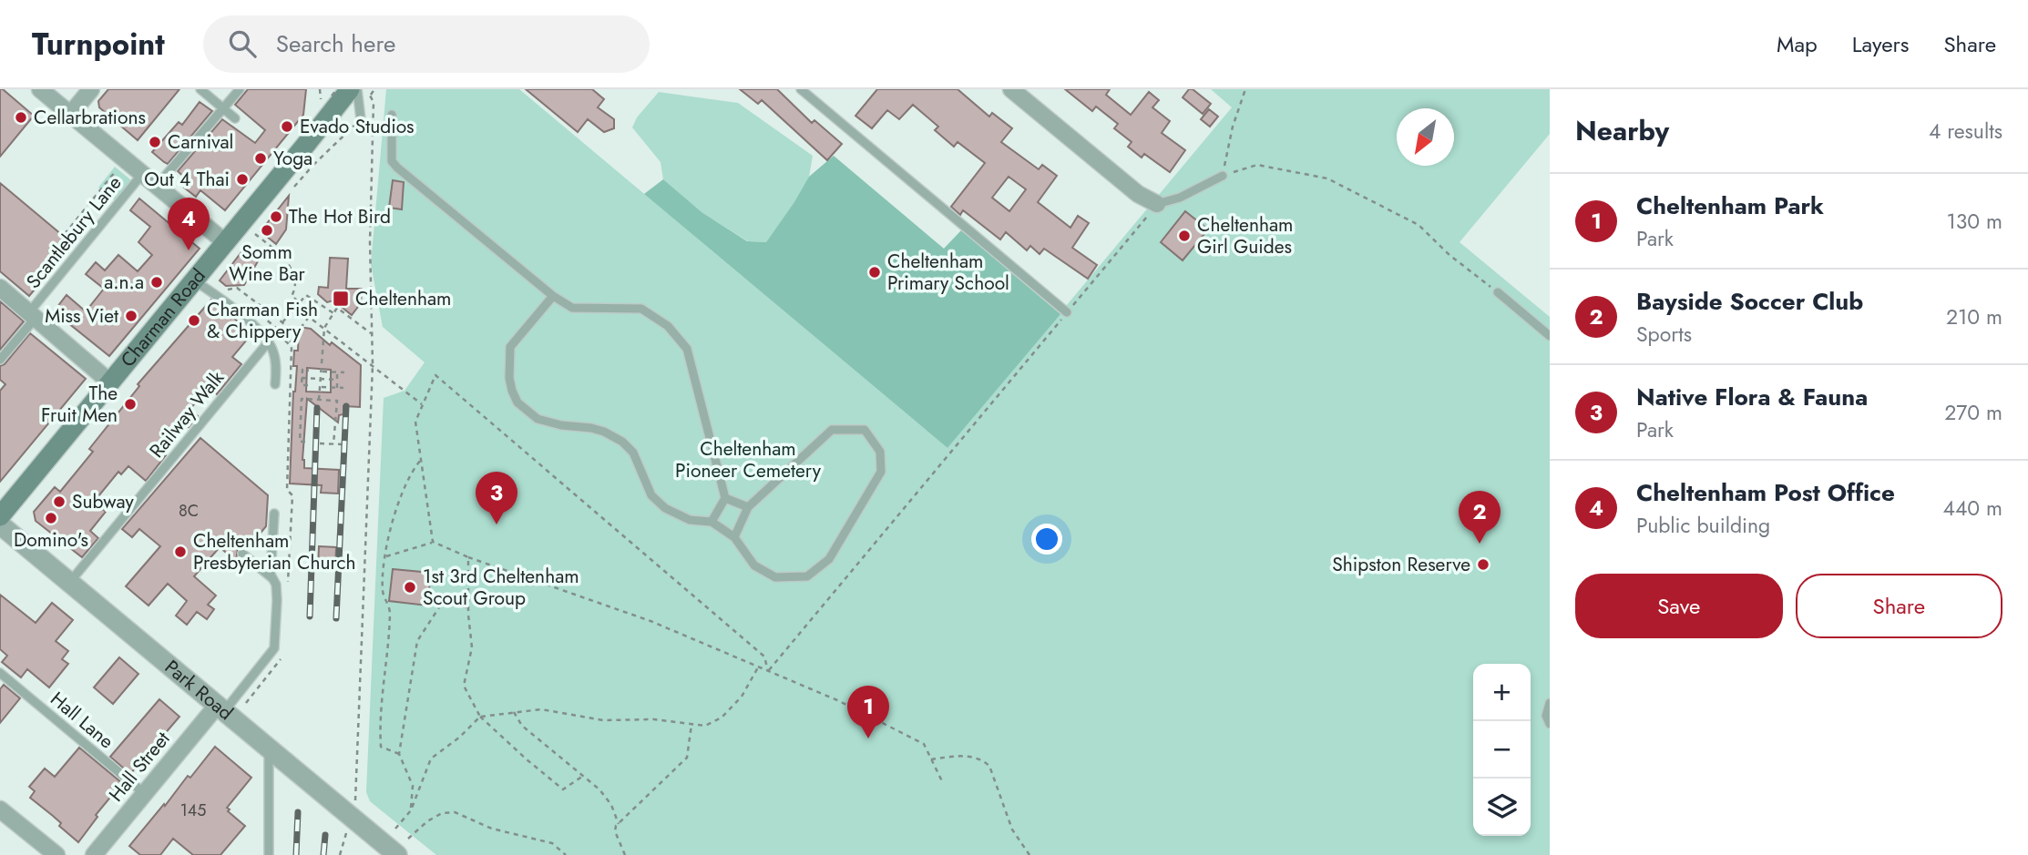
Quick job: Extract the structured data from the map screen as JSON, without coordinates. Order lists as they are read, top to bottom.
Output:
{
  "streets": {
    "main road": ["Charman Road"],
    "street": ["Park Road", "Hall Street"],
    "lane": ["Scantlebury Lane", "Railway Walk", "Hall Lane"]
  },
  "crossings": [
    ["Railway Walk", "Park Road"],
    ["Park Road", "Hall Street"],
    ["Hall Lane", "Hall Street"]
  ],
  "parks": ["Cheltenham Pioneer Cemetery"],
  "places": {
    "other": [
      "Cellarbrations",
      "Evado Studios",
      "Carnival",
      "Yoga",
      "Out 4 Thai",
      "The Hot Bird",
      "Somm Wine Bar",
      "Cheltenham Girl Guides",
      "Cheltenham Primary School",
      "a.n.a",
      "Miss Viet",
      "Charman Fish & Chippery",
      "The Fruit Men",
      "Subway",
      "Domino's",
      "Cheltenham Presbyterian Church",
      "Shipston Reserve",
      "1st 3rd Cheltenham Scout Group"
    ],
    "transit": ["Cheltenham"]
  },
  "house_numbers": ["8C", "145"],
  "north": "bottom left",
  "page": {
    "header": "Turnpoint",
    "search": "Search here",
    "nav": ["Map", "Layers", "Share"],
    "heading": ["Nearby", "4 results"],
    "list": [
      {
        "mark": "1",
        "name": "Cheltenham Park",
        "note": "Park",
        "value": "130 m"
      },
      {
        "mark": "2",
        "name": "Bayside Soccer Club",
        "note": "Sports",
        "value": "210 m"
      },
      {
        "mark": "3",
        "name": "Native Flora & Fauna",
        "note": "Park",
        "value": "270 m"
      },
      {
        "mark": "4",
        "name": "Cheltenham Post Office",
        "note": "Public building",
        "value": "440 m"
      }
    ],
    "pins": [
      "4",
      "3",
      "2",
      "1"
    ],
    "buttons": ["Save", "Share"],
    "map_buttons": ["+", "−"]
  }
}
